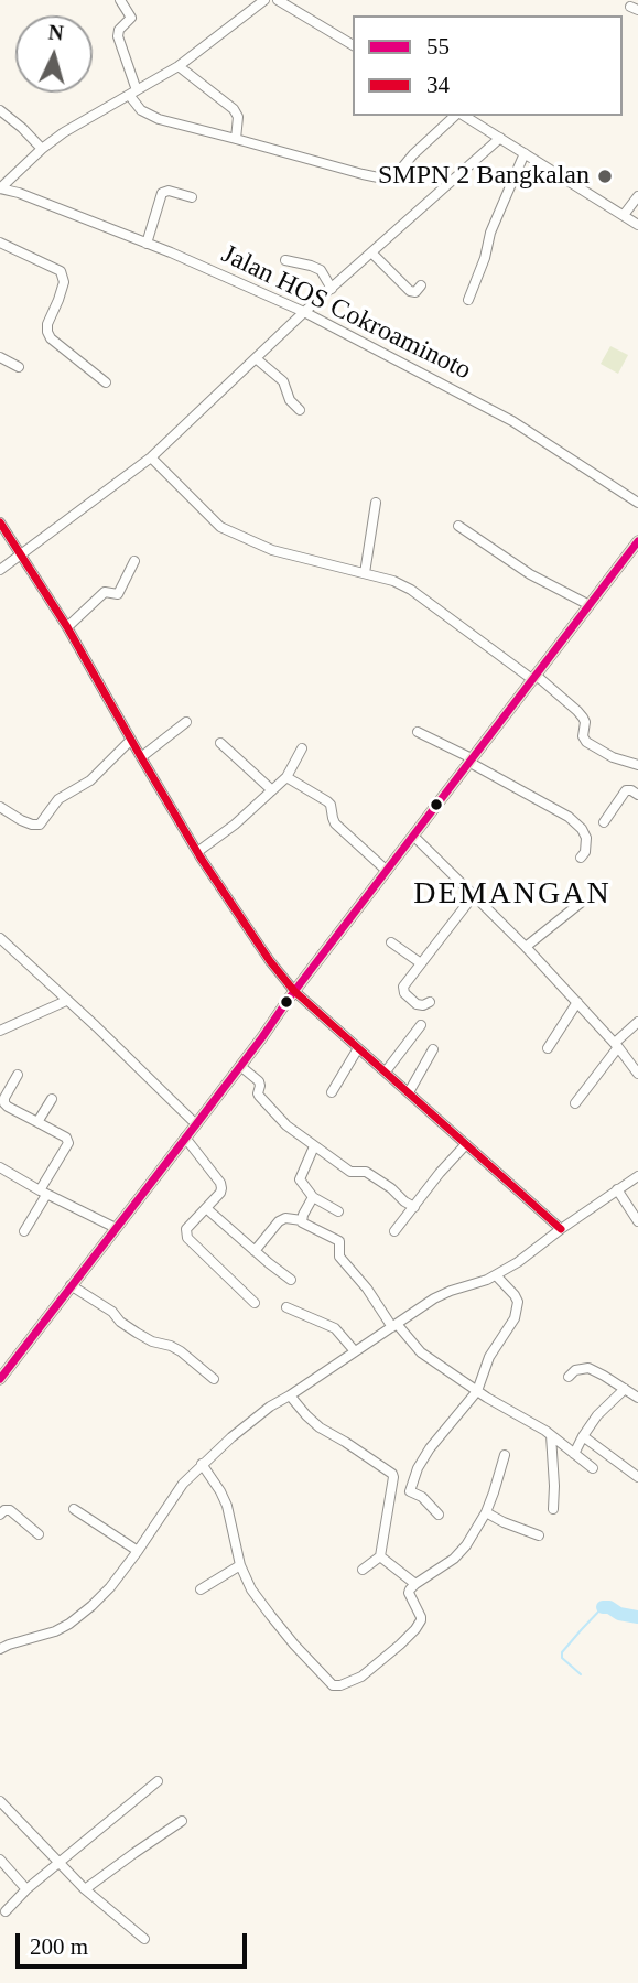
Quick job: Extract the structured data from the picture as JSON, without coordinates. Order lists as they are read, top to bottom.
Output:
{
  "streets": {
    "street": ["Jalan HOS Cokroaminoto"]
  },
  "districts": ["DEMANGAN"],
  "places": ["SMPN 2 Bangkalan"],
  "lines": ["transit line 34", "transit line 55"],
  "legend": ["55", "34"],
  "scale_bar": "200 m",
  "north": "top"
}
